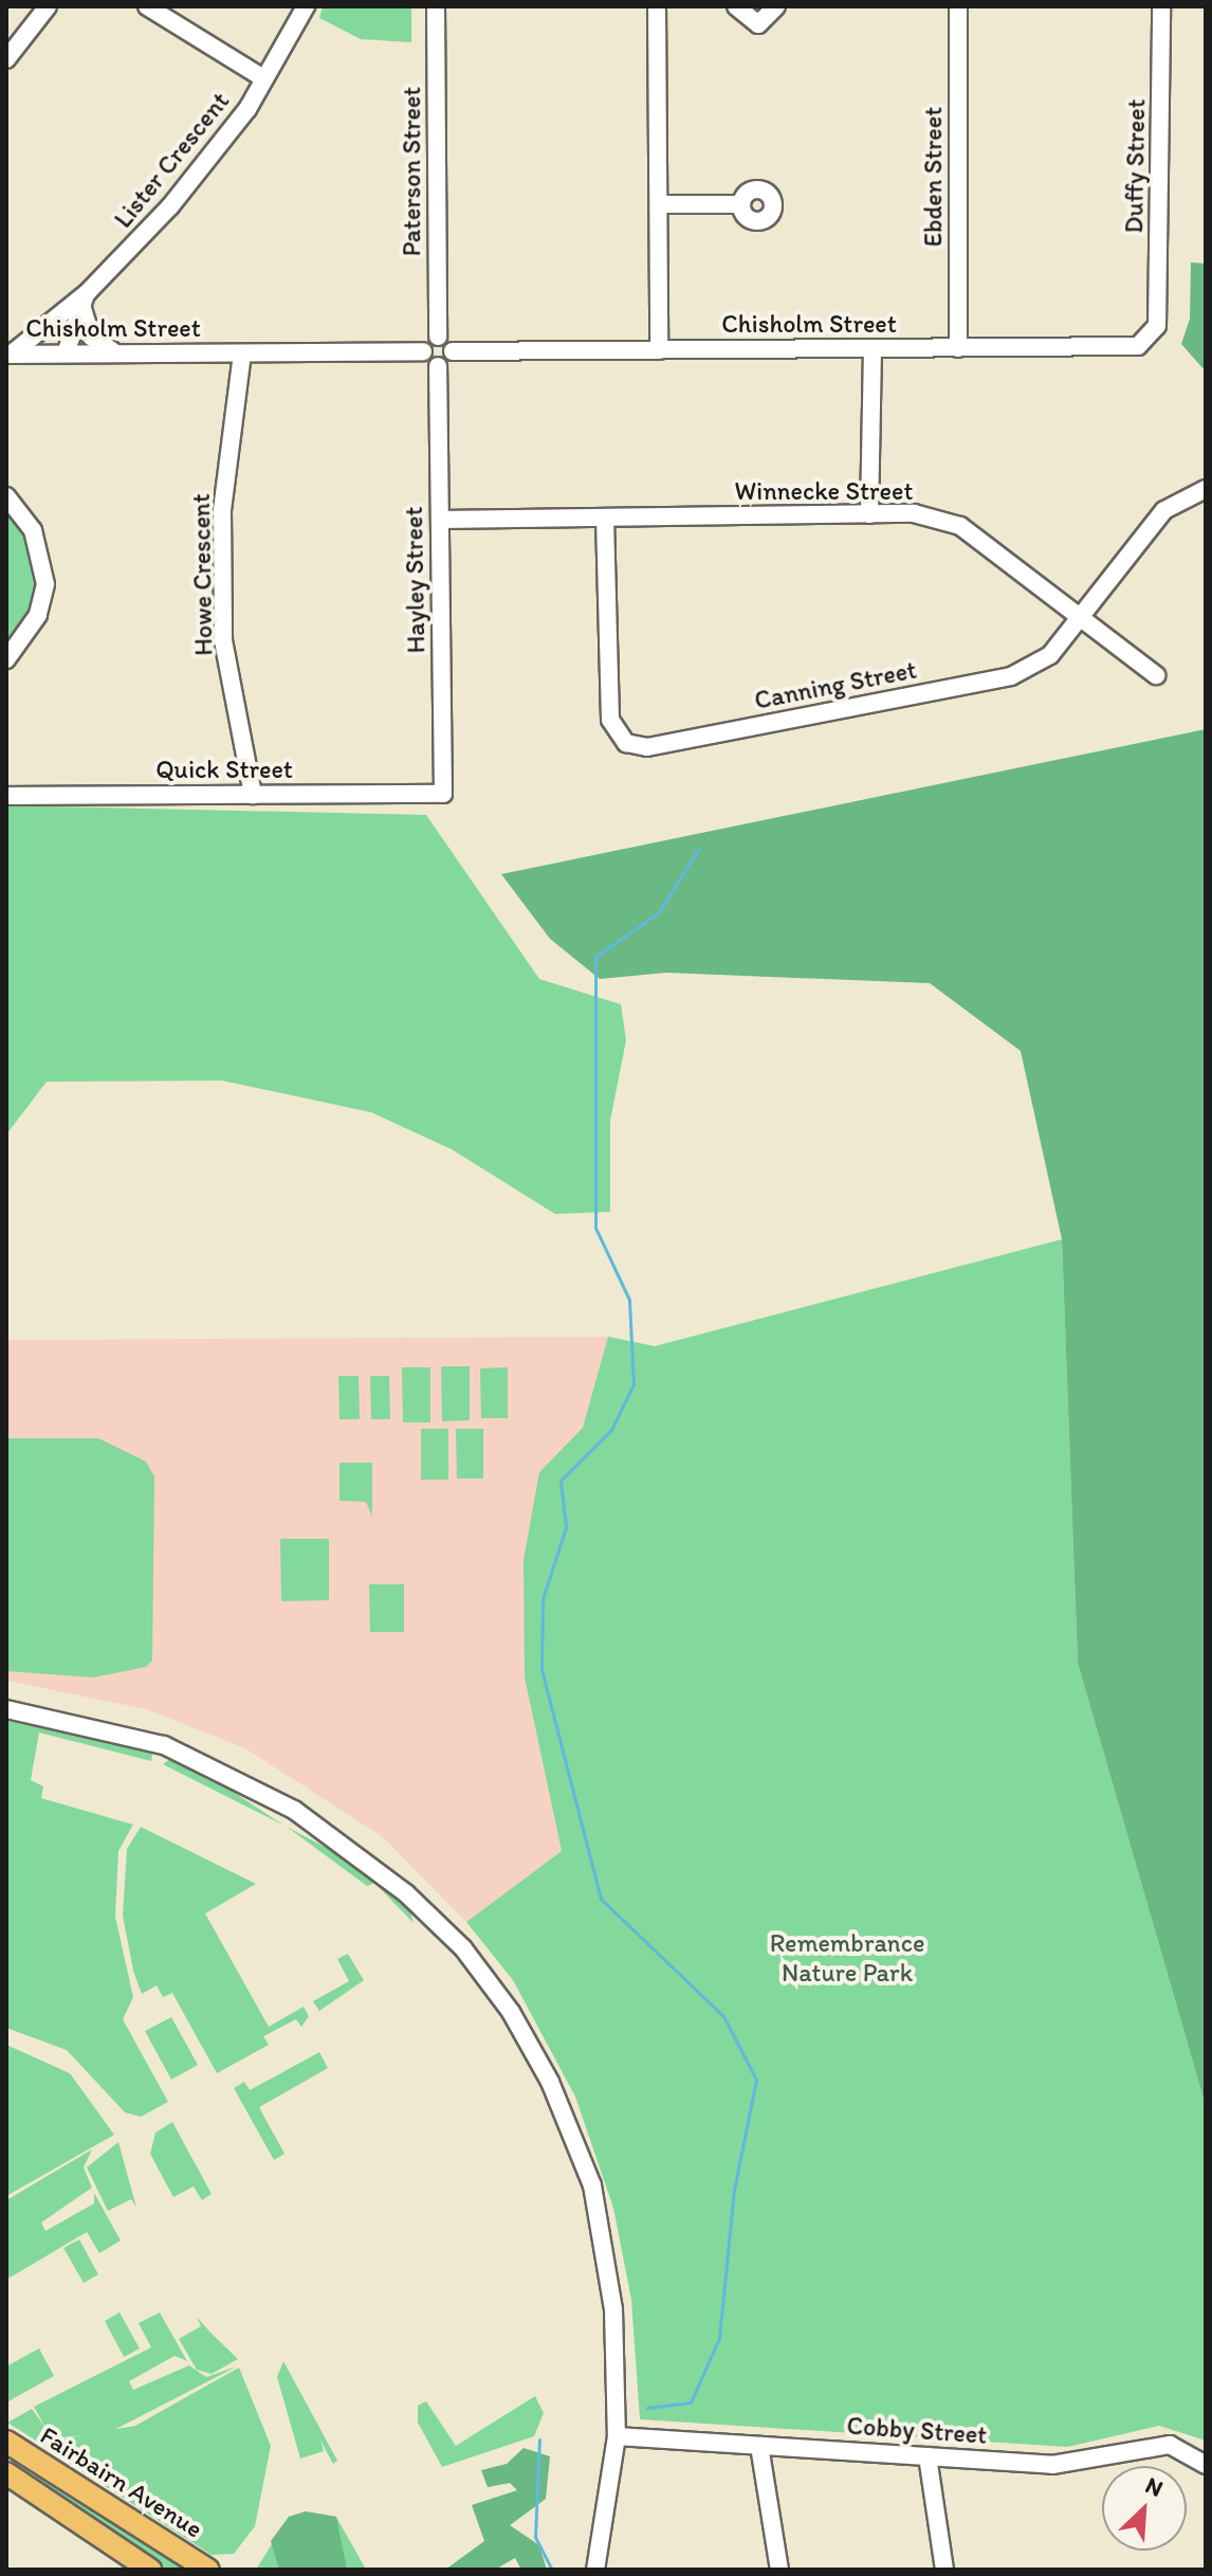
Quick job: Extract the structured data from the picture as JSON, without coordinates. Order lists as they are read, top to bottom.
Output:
{
  "streets": {
    "main road": ["Fairbairn Avenue"],
    "street": [
      "Lister Crescent",
      "Duffy Street",
      "Paterson Street",
      "Ebden Street",
      "Chisholm Street",
      "Winnecke Street",
      "Howe Crescent",
      "Hayley Street",
      "Canning Street",
      "Quick Street",
      "Cobby Street"
    ]
  },
  "crossings": [
    ["Lister Crescent", "Chisholm Street"],
    ["Duffy Street", "Chisholm Street"],
    ["Ebden Street", "Chisholm Street"],
    ["Chisholm Street", "Howe Crescent"],
    ["Winnecke Street", "Hayley Street"],
    ["Winnecke Street", "Canning Street"],
    ["Howe Crescent", "Quick Street"],
    ["Hayley Street", "Quick Street"]
  ],
  "parks": ["Remembrance Nature Park"],
  "north": "top right"
}
